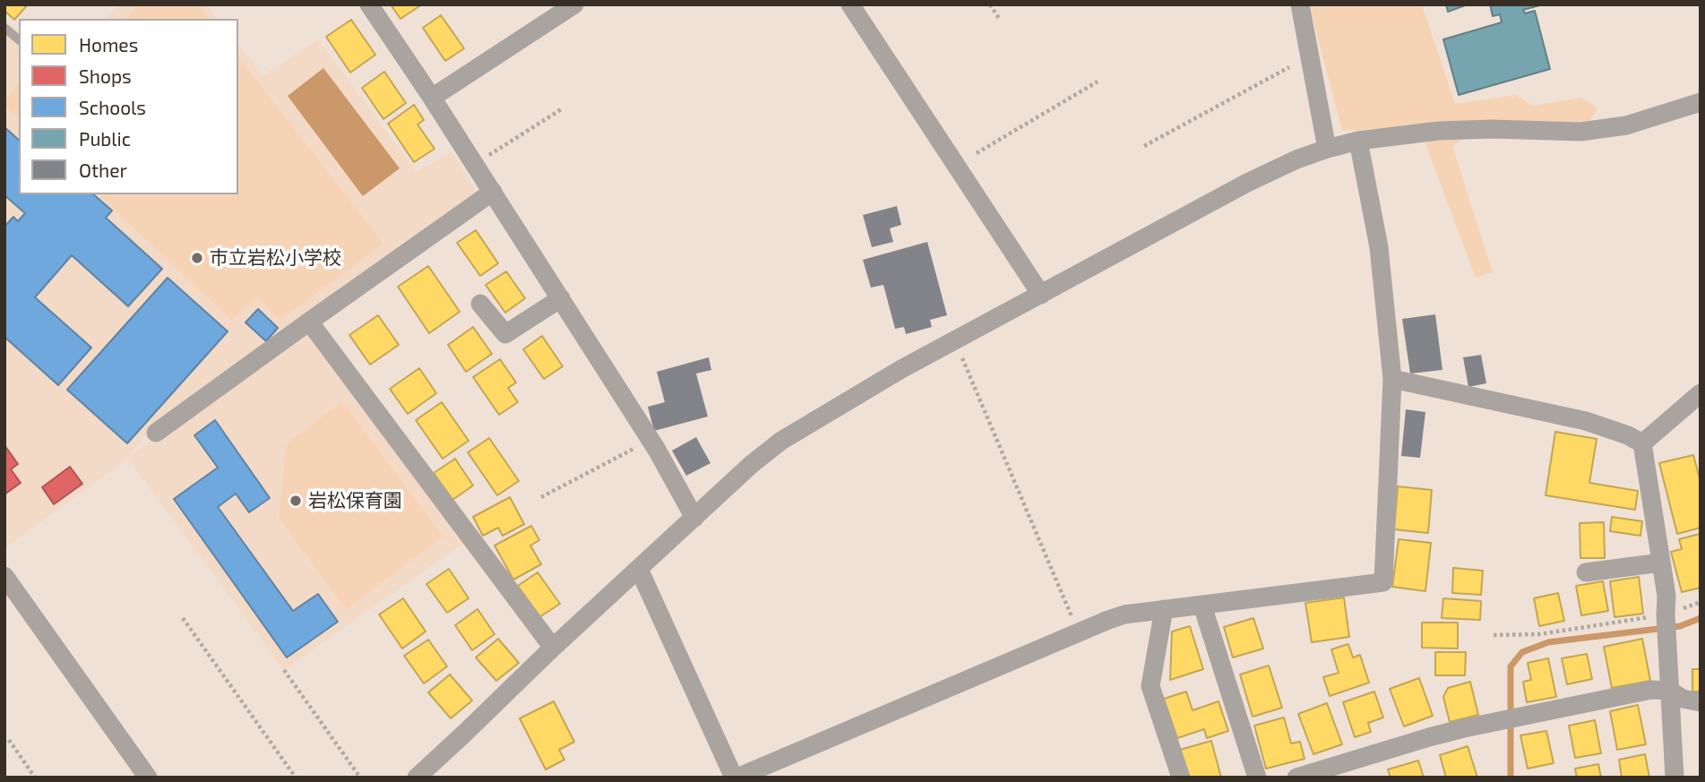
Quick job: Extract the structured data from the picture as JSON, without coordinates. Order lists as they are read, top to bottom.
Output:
{
  "places": ["市立岩松小学校", "岩松保育園"],
  "legend": [
    "Homes",
    "Shops",
    "Schools",
    "Public",
    "Other"
  ]
}
